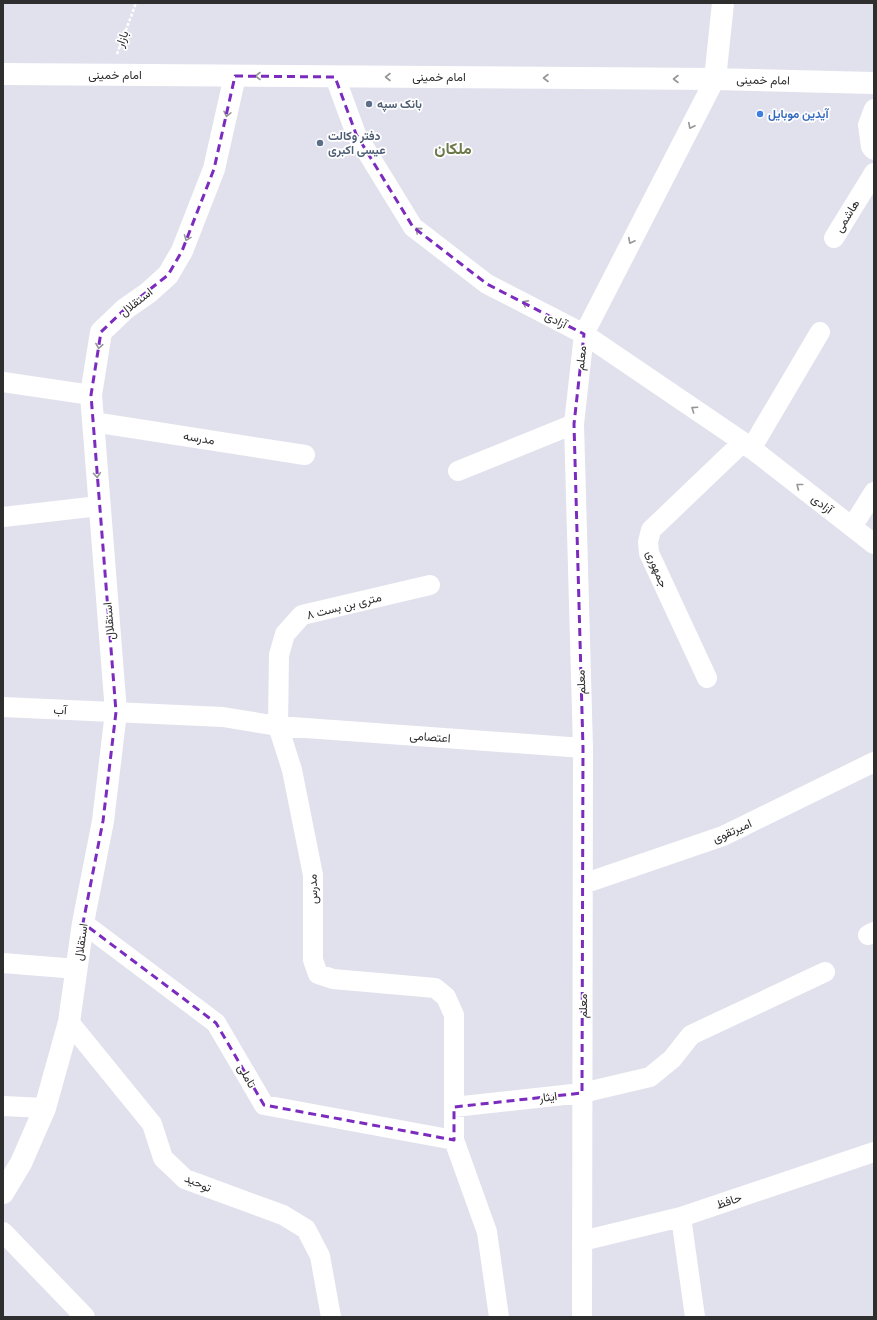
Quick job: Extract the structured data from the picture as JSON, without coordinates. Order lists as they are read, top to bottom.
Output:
{
  "streets": {
    "street": [
      "امام خمینی",
      "هاشمی",
      "استقلال",
      "آزادی",
      "معلم",
      "مدرسه",
      "جمهوری",
      "۸ متری بن بست",
      "آب",
      "اعتصامی",
      "امیرتقوی",
      "مدرس",
      "تاملی",
      "ایثار",
      "توحید",
      "حافظ"
    ],
    "path": ["بازار"]
  },
  "crossings": [
    ["بازار", "امام خمینی"],
    ["امام خمینی", "استقلال"],
    ["امام خمینی", "آزادی"],
    ["امام خمینی", "معلم"],
    ["استقلال", "مدرسه"],
    ["استقلال", "آب"],
    ["استقلال", "تاملی"],
    ["استقلال", "توحید"],
    ["آزادی", "معلم"],
    ["آزادی", "جمهوری"],
    ["معلم", "اعتصامی"],
    ["معلم", "امیرتقوی"],
    ["معلم", "ایثار"],
    ["معلم", "حافظ"],
    ["۸ متری بن بست", "اعتصامی"],
    ["۸ متری بن بست", "مدرس"],
    ["اعتصامی", "مدرس"],
    ["مدرس", "ایثار"]
  ],
  "one_way": ["امام خمینی", "استقلال", "آزادی"],
  "districts": ["ملکان"],
  "places": ["بانک سپه", "آیدین موبایل", "دفتر وکالت عیسی اکبری"]
}
